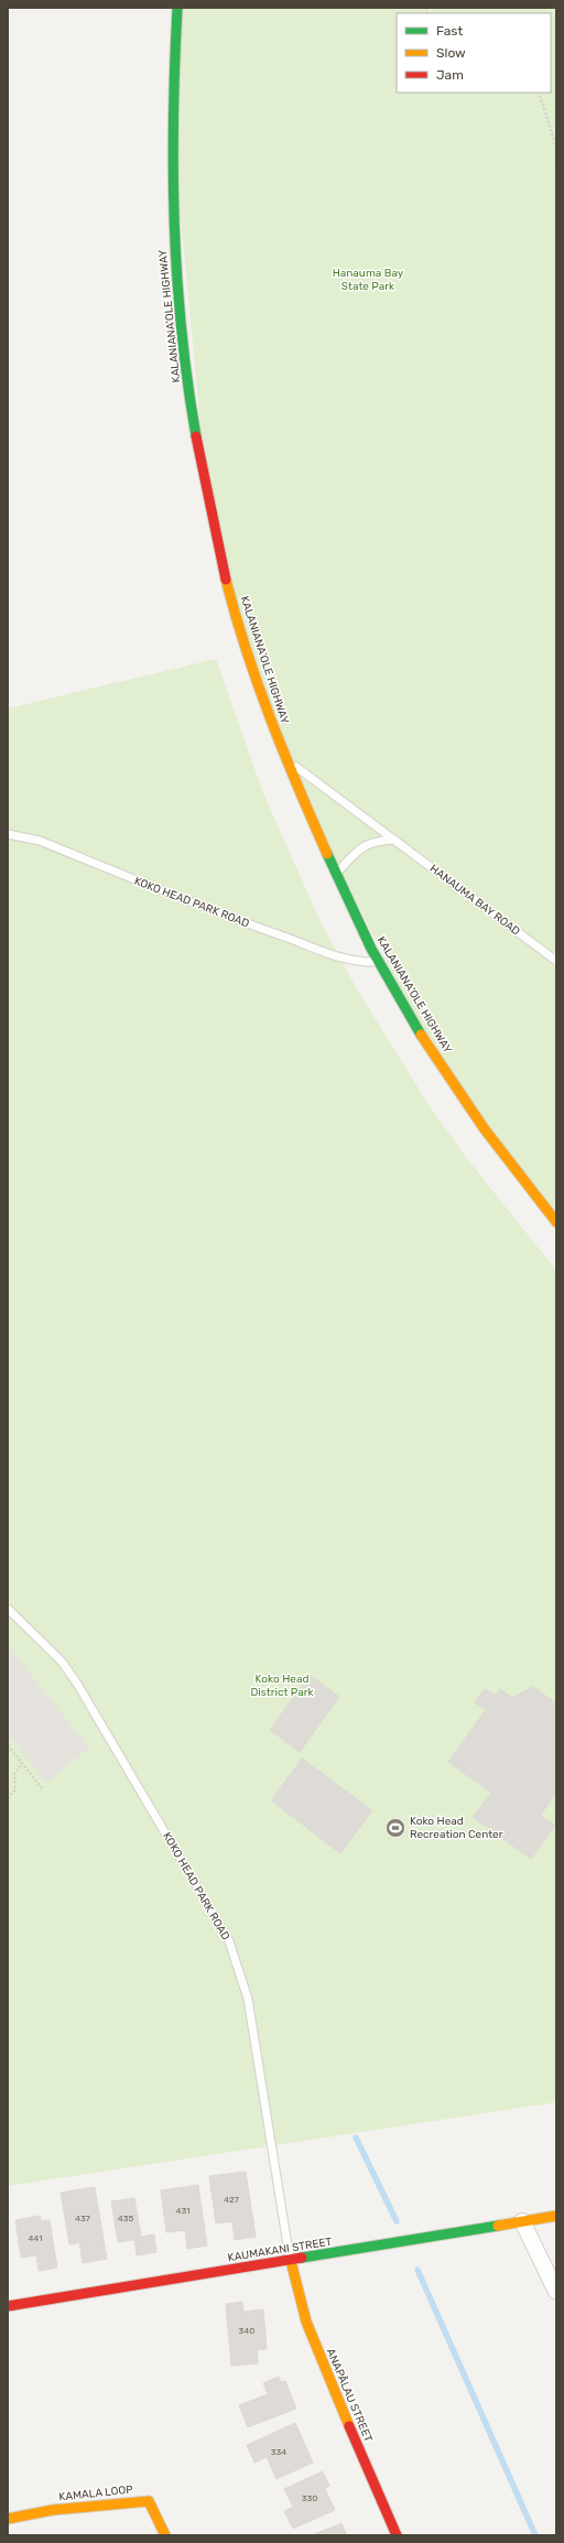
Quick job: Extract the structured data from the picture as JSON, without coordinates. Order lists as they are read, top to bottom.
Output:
{
  "streets": {
    "main road": [
      "KALANIANA’OLE HIGHWAY",
      "KAUMAKANI STREET",
      "ANAPĀLAU STREET",
      "KAMALA LOOP"
    ],
    "lane": ["HANAUMA BAY ROAD", "KOKO HEAD PARK ROAD"]
  },
  "crossings": [
    ["KALANIANA’OLE HIGHWAY", "HANAUMA BAY ROAD"],
    ["KALANIANA’OLE HIGHWAY", "KOKO HEAD PARK ROAD"],
    ["KOKO HEAD PARK ROAD", "KAUMAKANI STREET"],
    ["KOKO HEAD PARK ROAD", "ANAPĀLAU STREET"],
    ["KAUMAKANI STREET", "ANAPĀLAU STREET"]
  ],
  "parks": ["Hanauma Bay State Park", "Koko Head District Park"],
  "places": {
    "sports": ["Koko Head Recreation Center"]
  },
  "house_numbers": [
    "427",
    "431",
    "437",
    "435",
    "441",
    "340",
    "334",
    "330"
  ],
  "legend": ["Fast", "Slow", "Jam"]
}
